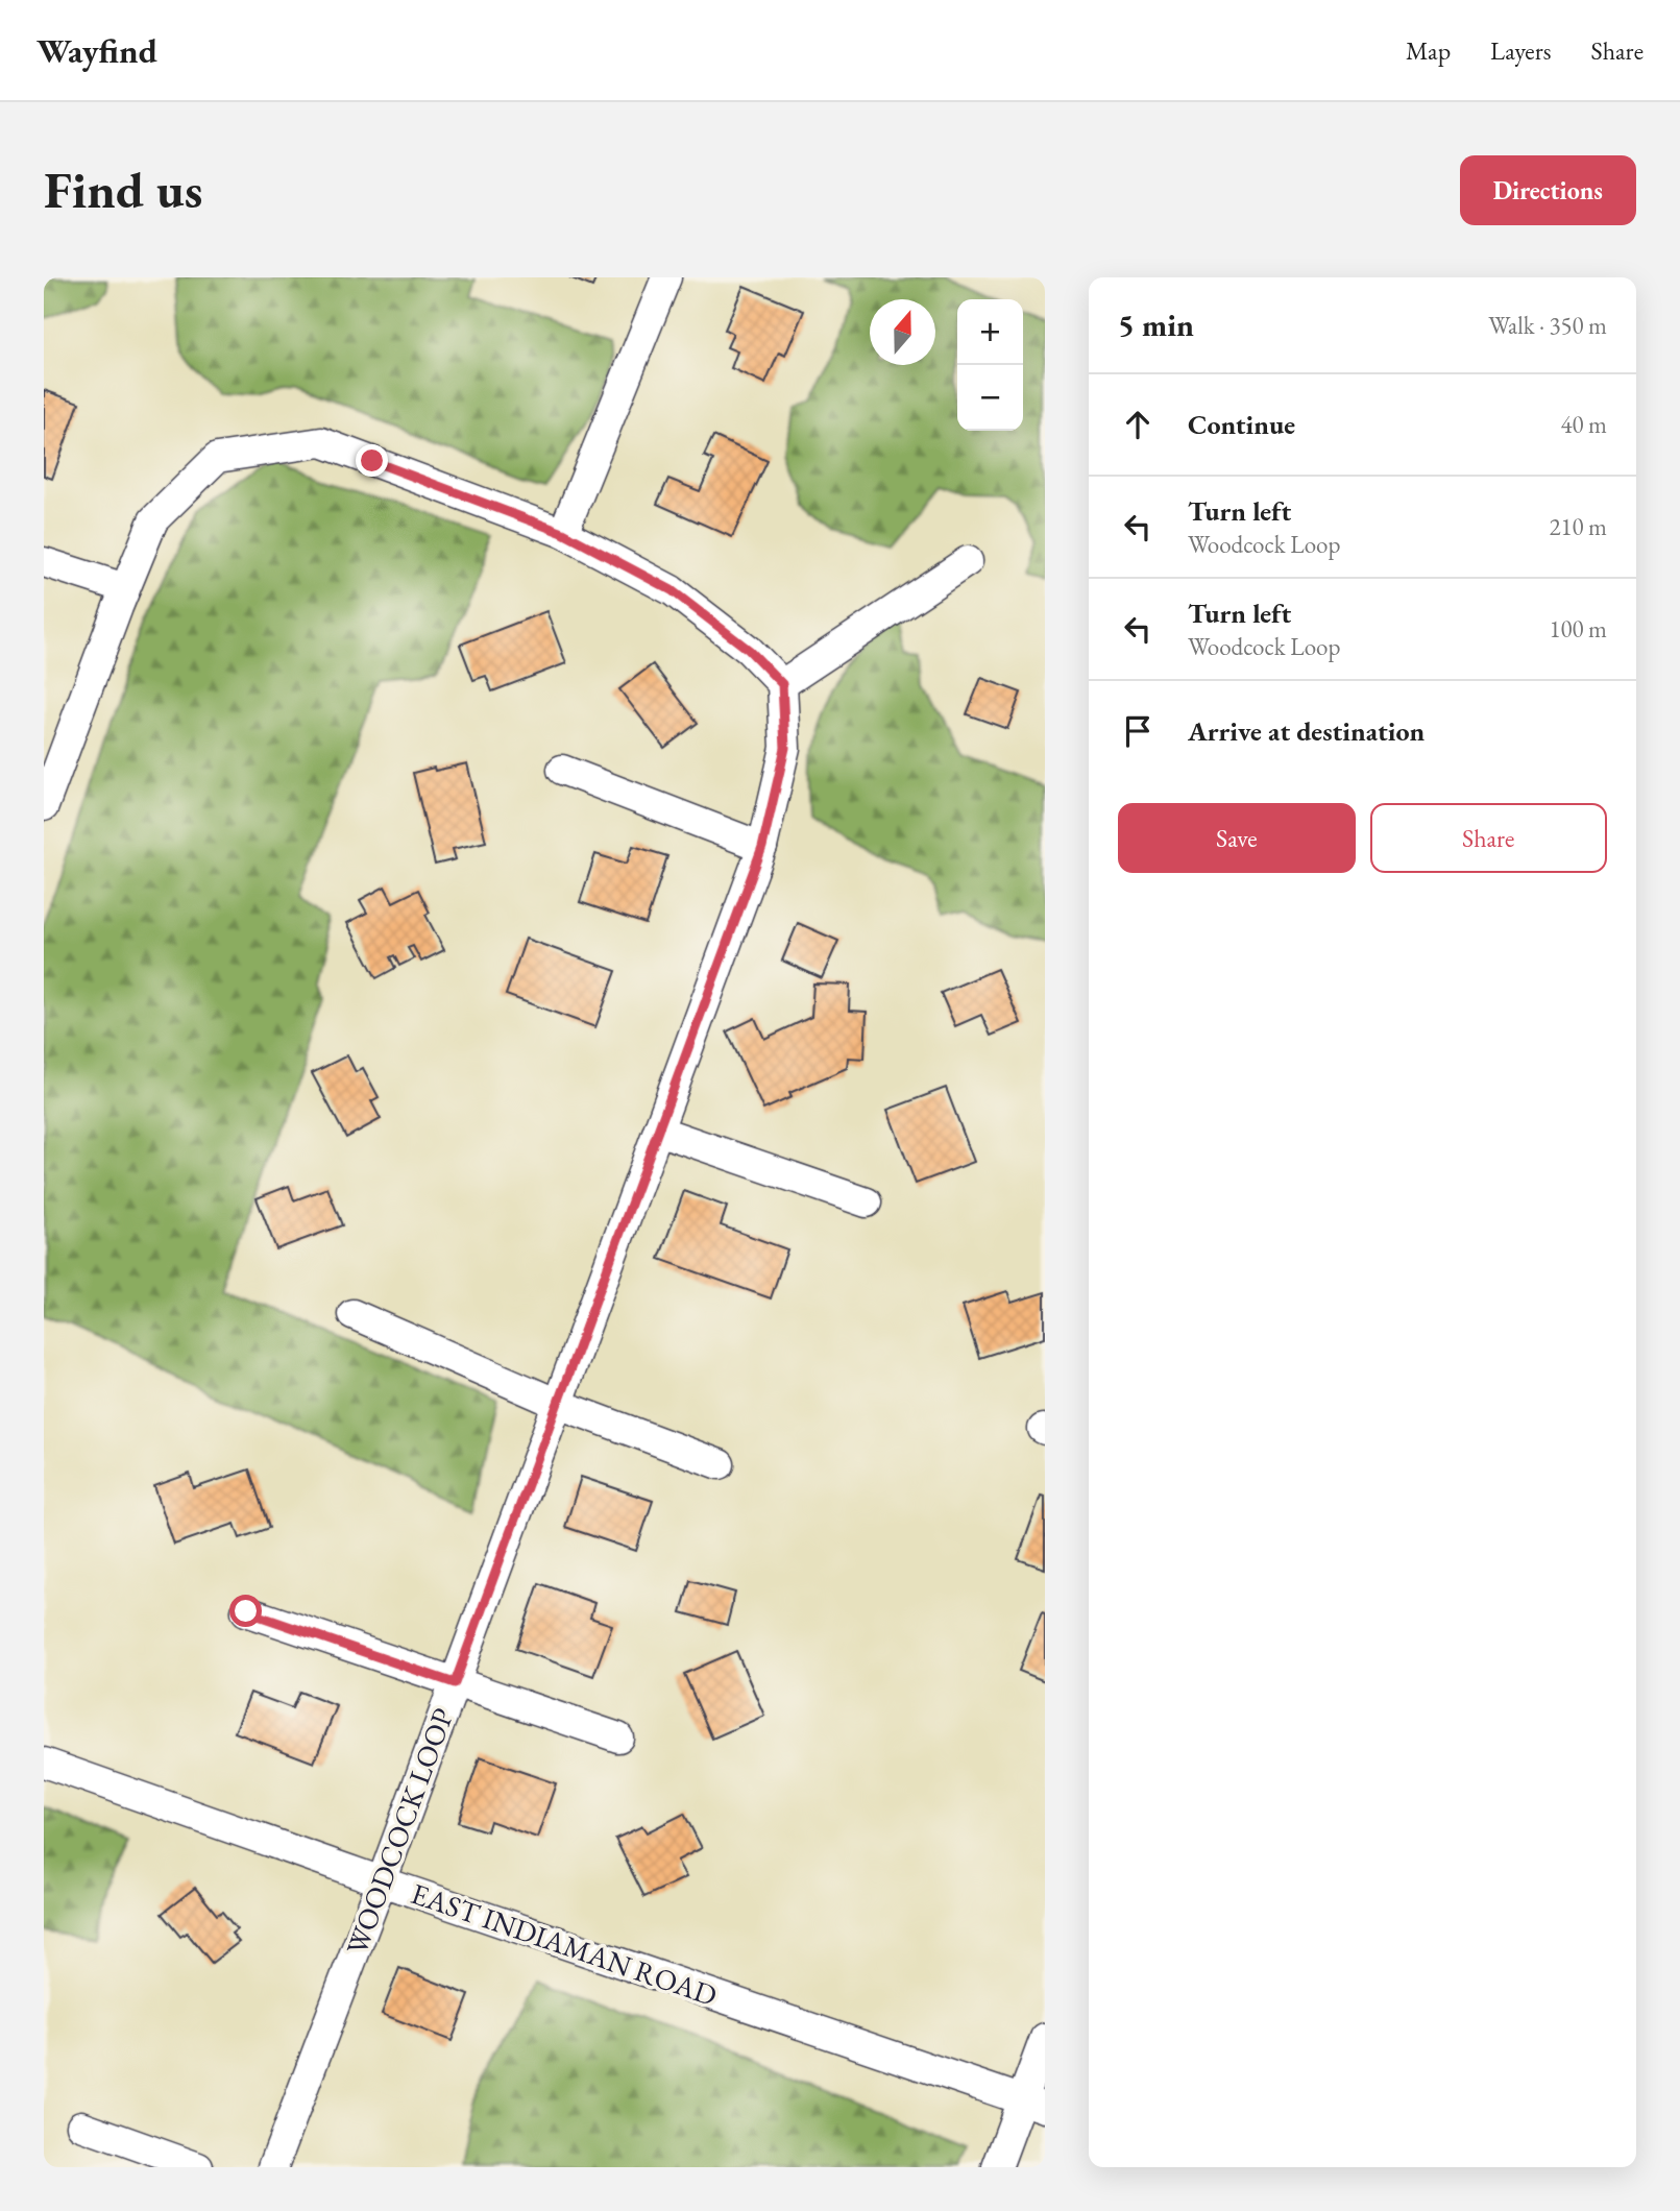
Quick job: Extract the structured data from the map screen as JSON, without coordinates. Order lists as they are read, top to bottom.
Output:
{
  "streets": {
    "street": ["WOODCOCK LOOP", "EAST INDIAMAN ROAD"]
  },
  "crossings": [
    ["WOODCOCK LOOP", "EAST INDIAMAN ROAD"]
  ],
  "north": "top",
  "page": {
    "header": "Wayfind",
    "nav": ["Map", "Layers", "Share"],
    "buttons": [
      "Directions",
      ["Save", "Share"]
    ],
    "title": "Find us",
    "heading": ["5 min", "Walk · 350 m"],
    "map_buttons": ["+", "−"],
    "list": [
      ["Continue", "40 m"],
      ["Turn left", "Woodcock Loop", "210 m"],
      ["Turn left", "Woodcock Loop", "100 m"],
      "Arrive at destination"
    ]
  }
}
